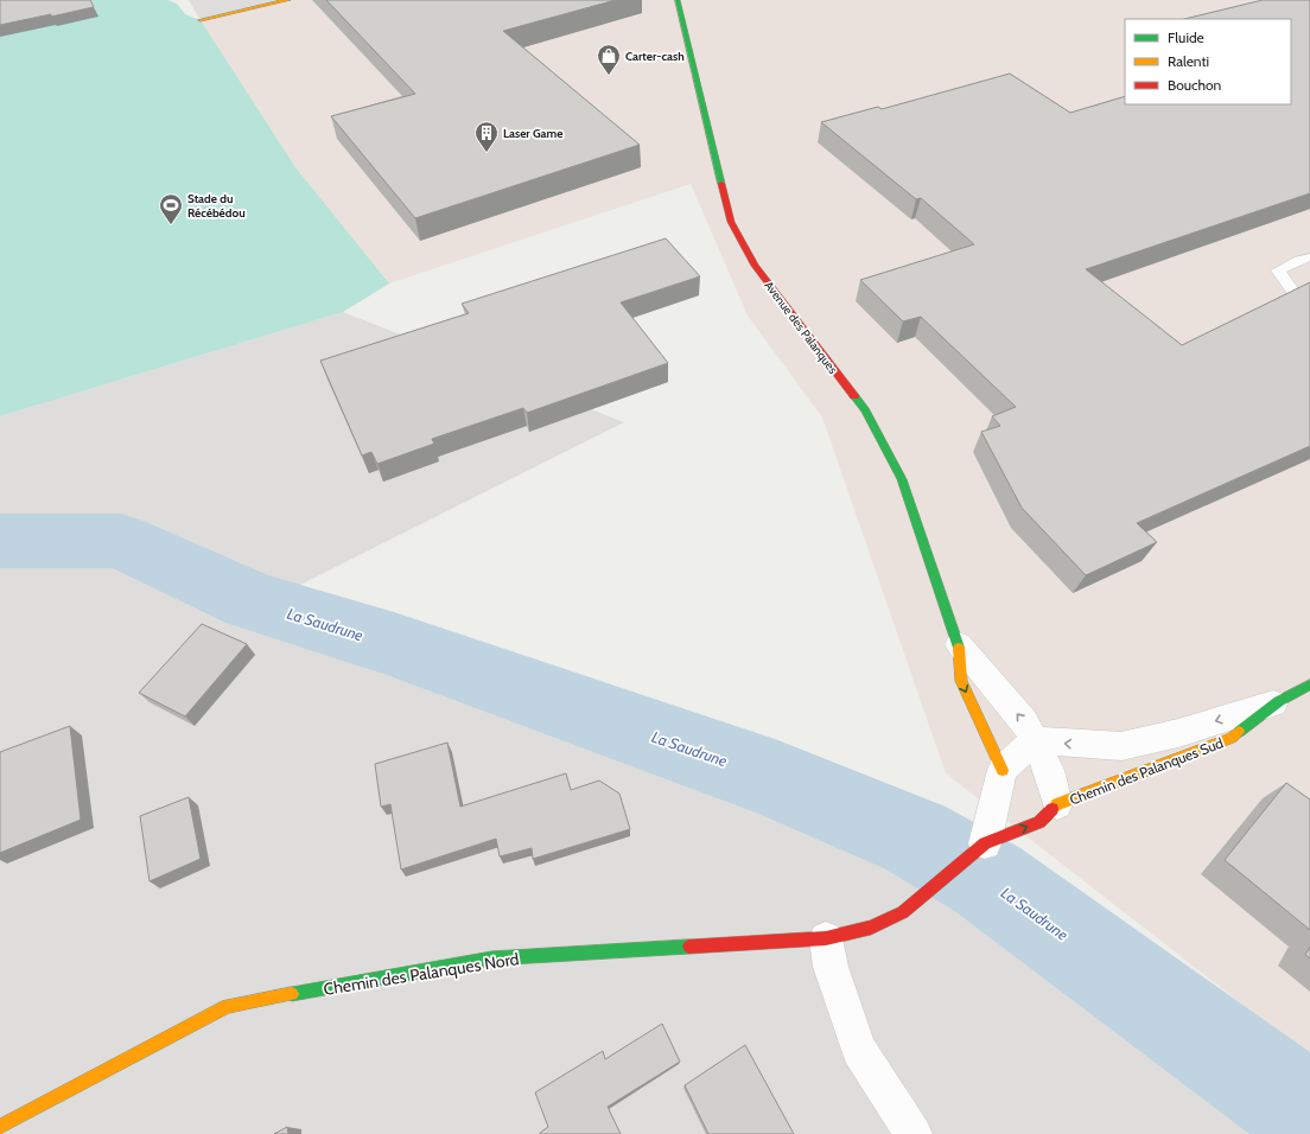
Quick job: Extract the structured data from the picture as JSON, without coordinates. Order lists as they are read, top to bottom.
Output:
{
  "streets": {
    "street": ["Avenue des Palanques", "Chemin des Palanques Sud", "Chemin des Palanques Nord"]
  },
  "crossings": [
    ["Avenue des Palanques", "Chemin des Palanques Sud"],
    ["Avenue des Palanques", "Chemin des Palanques Nord"],
    ["Chemin des Palanques Sud", "Chemin des Palanques Nord"]
  ],
  "water": ["La Saudrune"],
  "places": {
    "shop": ["Carter-cash"],
    "building": ["Laser Game"],
    "sports": ["Stade du Récébédou"]
  },
  "legend": ["Fluide", "Ralenti", "Bouchon"]
}
